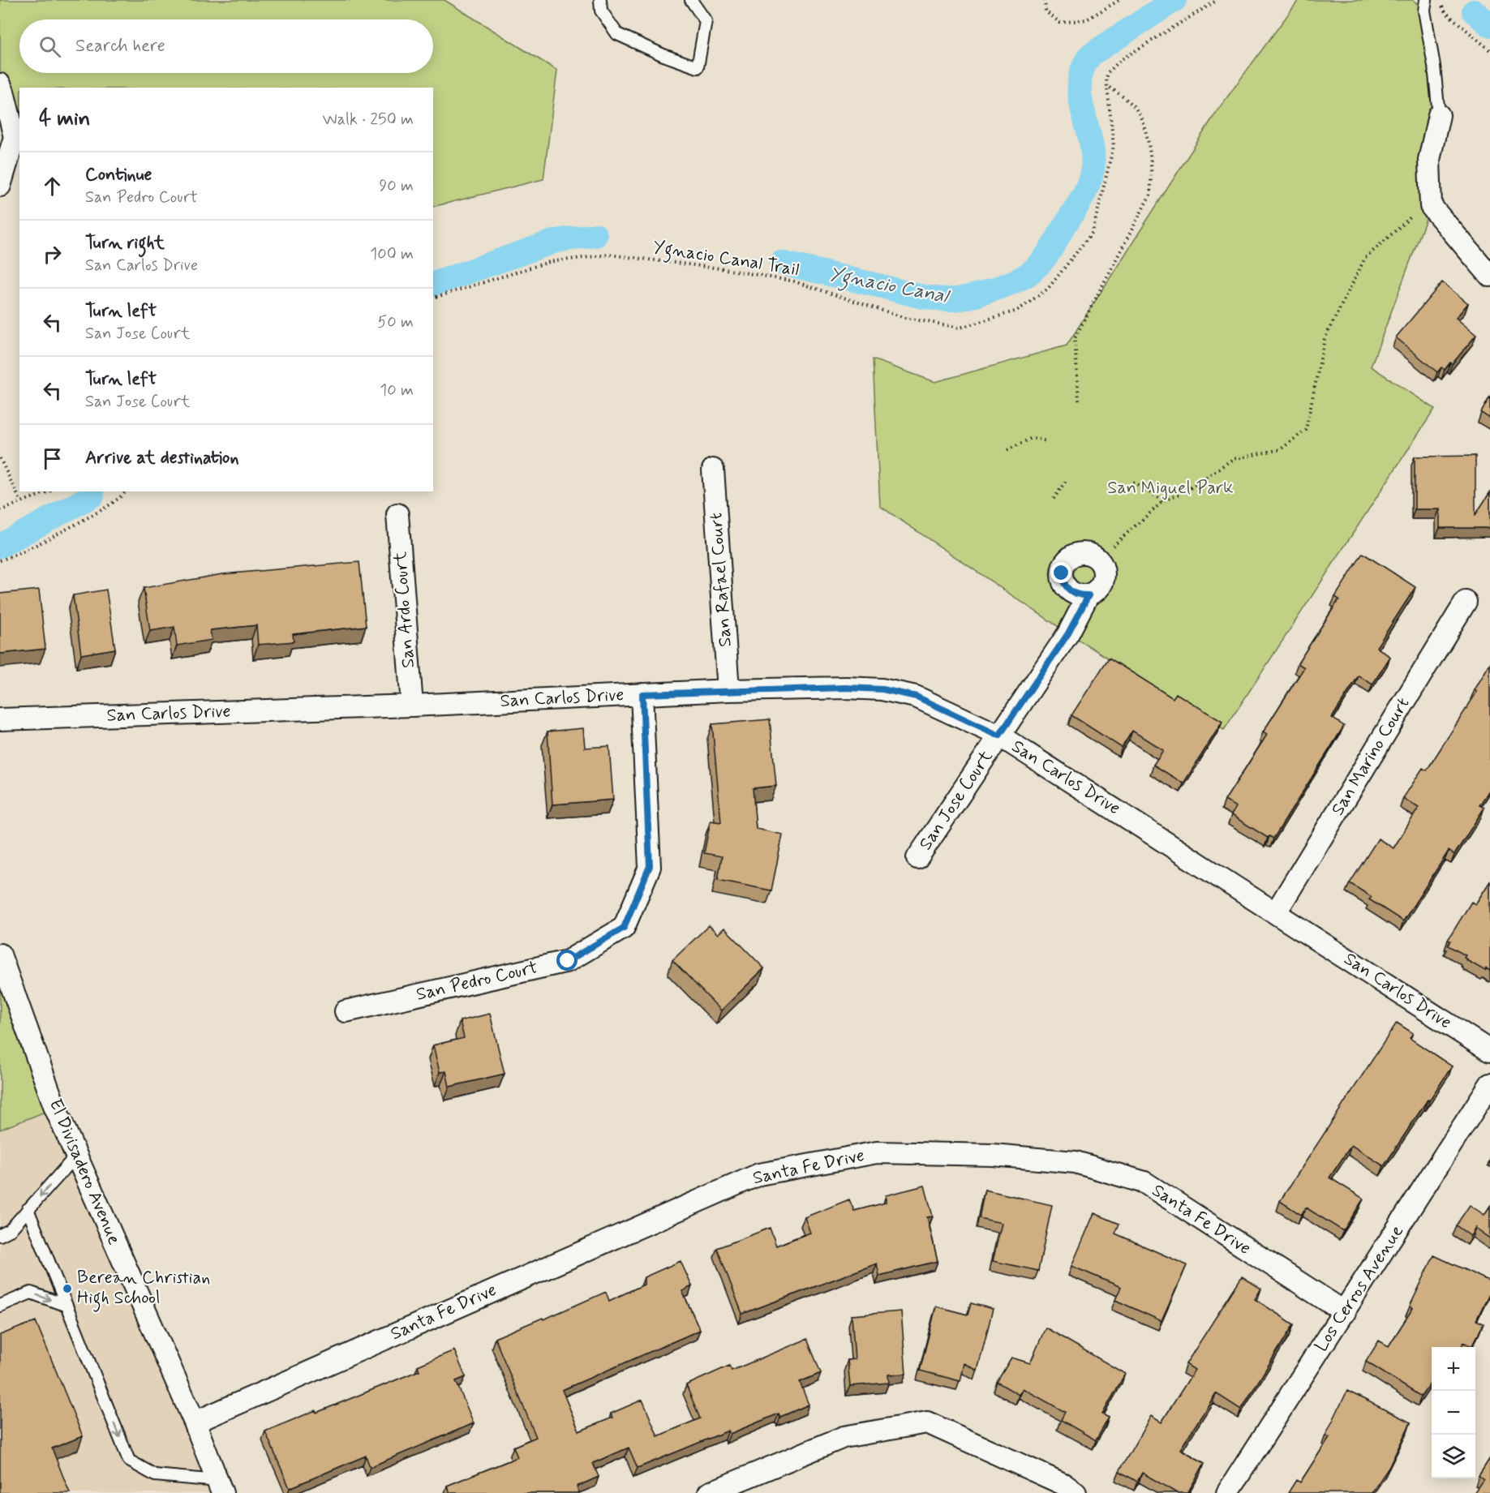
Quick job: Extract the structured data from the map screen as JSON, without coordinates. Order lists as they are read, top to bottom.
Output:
{
  "streets": {
    "street": [
      "San Rafael Court",
      "San Ardo Court",
      "San Carlos Drive",
      "San Marino Court",
      "San Jose Court",
      "San Pedro Court",
      "Santa Fe Drive",
      "El Divisadero Avenue",
      "Los Cerros Avenue"
    ],
    "path": ["Ygnacio Canal Trail"]
  },
  "crossings": [
    ["San Rafael Court", "San Carlos Drive"],
    ["San Ardo Court", "San Carlos Drive"],
    ["San Carlos Drive", "San Marino Court"],
    ["San Carlos Drive", "San Jose Court"],
    ["San Carlos Drive", "San Pedro Court"],
    ["Santa Fe Drive", "El Divisadero Avenue"],
    ["Santa Fe Drive", "Los Cerros Avenue"]
  ],
  "water": ["Ygnacio Canal"],
  "parks": ["San Miguel Park"],
  "places": ["Berean Christian High School"],
  "page": {
    "search": "Search here",
    "heading": ["4 min", "Walk · 250 m"],
    "list": [
      ["Continue", "San Pedro Court", "90 m"],
      ["Turn right", "San Carlos Drive", "100 m"],
      ["Turn left", "San Jose Court", "50 m"],
      ["Turn left", "San Jose Court", "10 m"],
      "Arrive at destination"
    ],
    "map_buttons": ["+", "−"]
  }
}
